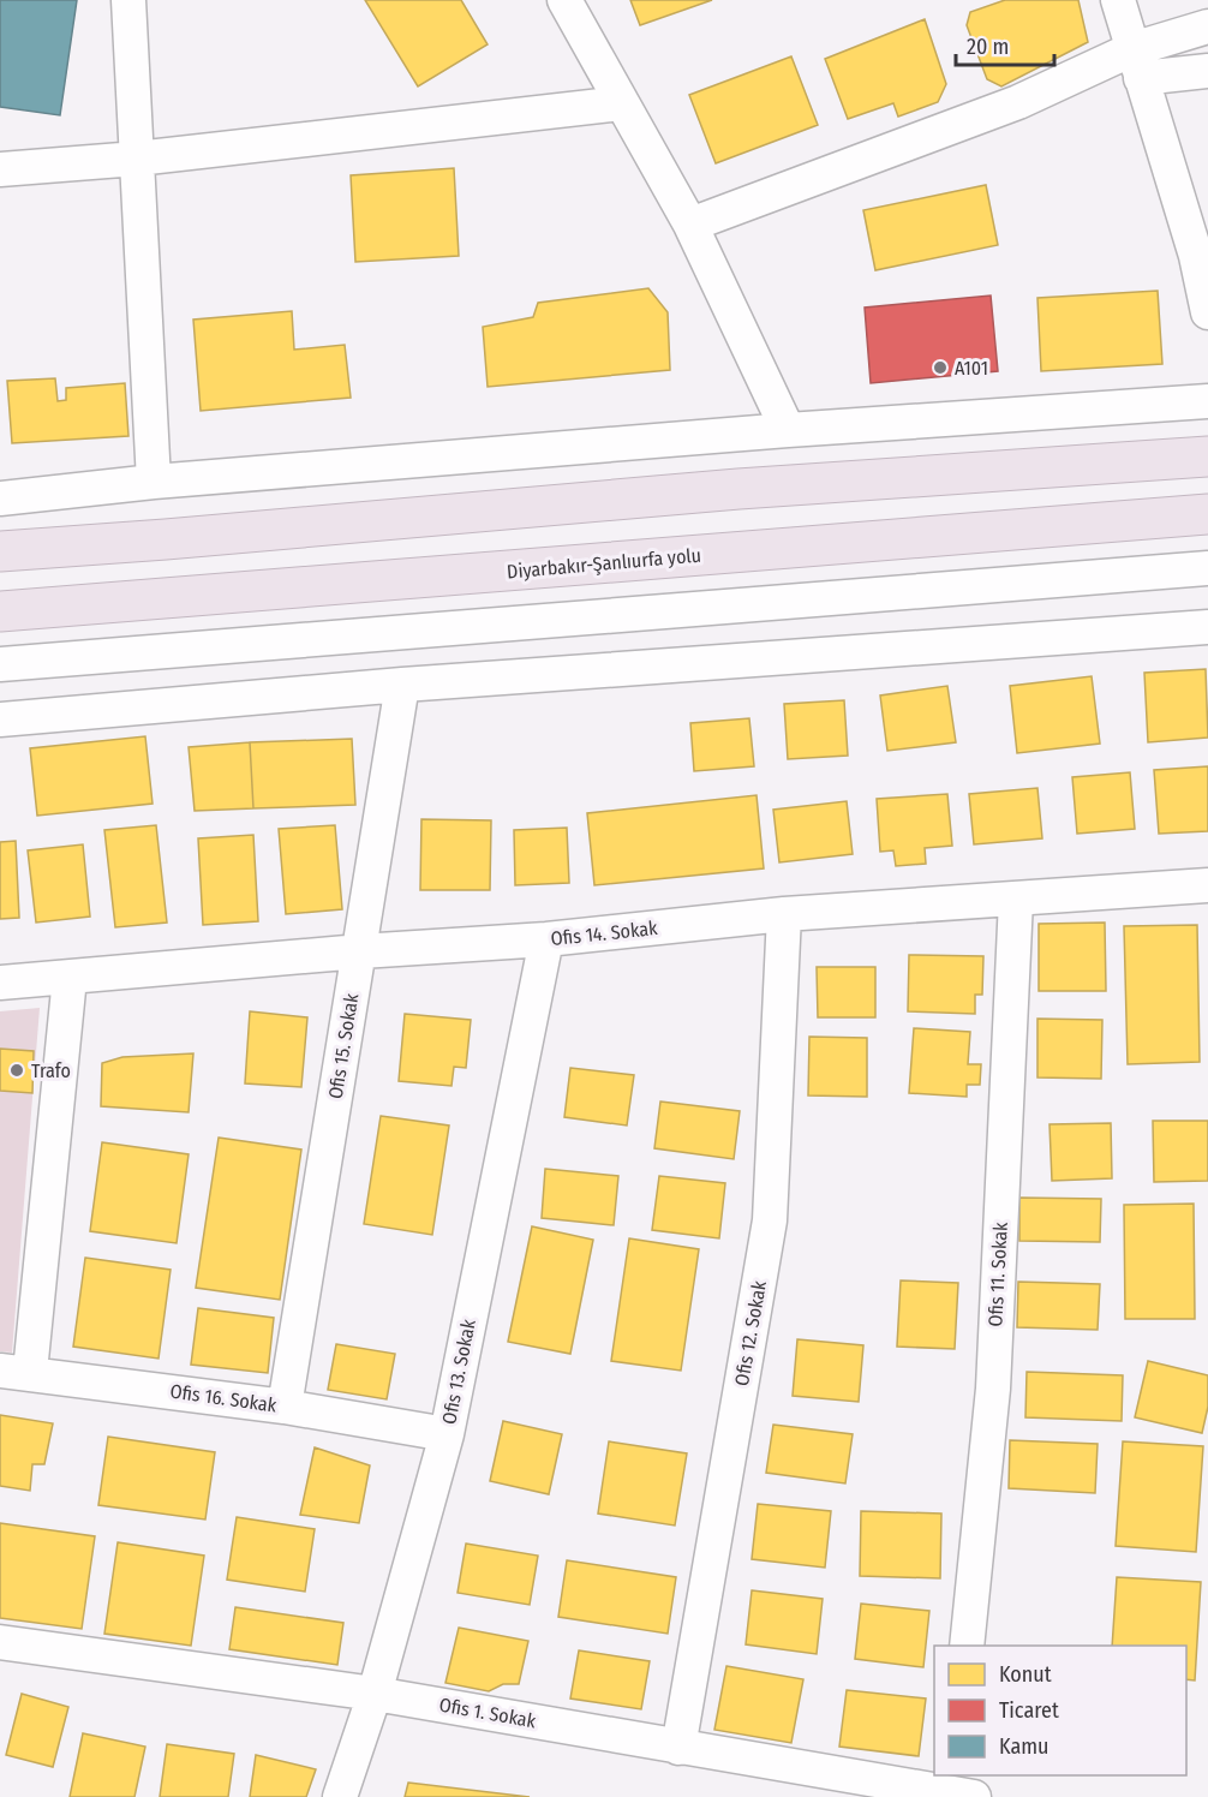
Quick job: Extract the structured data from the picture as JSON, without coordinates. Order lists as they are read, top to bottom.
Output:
{
  "streets": {
    "highway": ["Diyarbakır-Şanlıurfa yolu"],
    "street": [
      "Ofis 14. Sokak",
      "Ofis 15. Sokak",
      "Ofis 11. Sokak",
      "Ofis 12. Sokak",
      "Ofis 13. Sokak",
      "Ofis 16. Sokak",
      "Ofis 1. Sokak"
    ]
  },
  "crossings": [
    ["Ofis 14. Sokak", "Ofis 15. Sokak"],
    ["Ofis 14. Sokak", "Ofis 11. Sokak"],
    ["Ofis 14. Sokak", "Ofis 12. Sokak"],
    ["Ofis 14. Sokak", "Ofis 13. Sokak"],
    ["Ofis 15. Sokak", "Ofis 16. Sokak"],
    ["Ofis 12. Sokak", "Ofis 1. Sokak"],
    ["Ofis 13. Sokak", "Ofis 16. Sokak"],
    ["Ofis 13. Sokak", "Ofis 1. Sokak"]
  ],
  "places": ["A101", "Trafo"],
  "legend": ["Konut", "Ticaret", "Kamu"],
  "scale_bar": "20 m"
}
